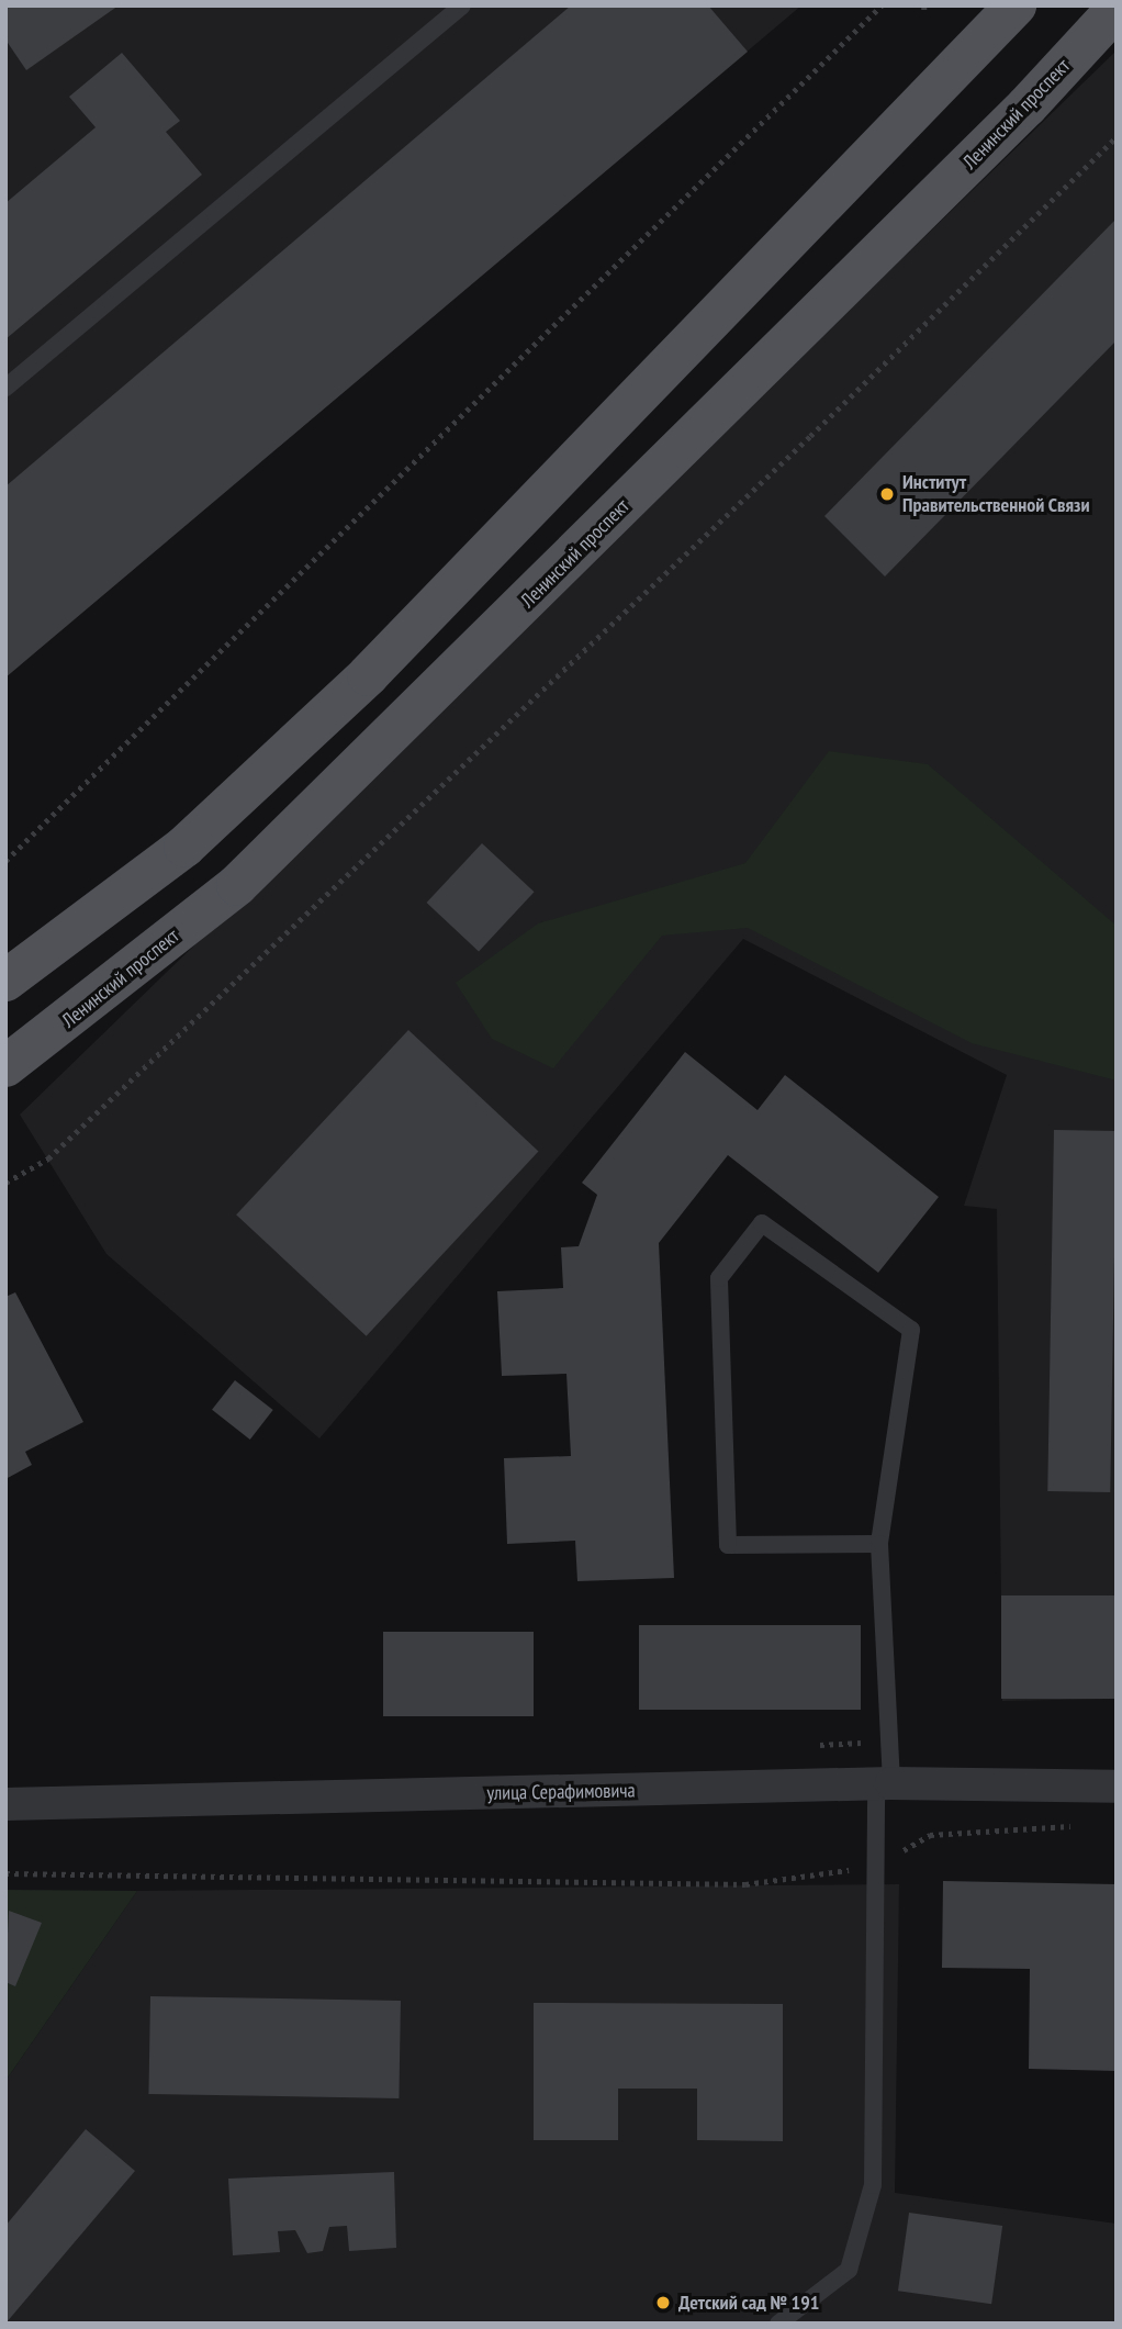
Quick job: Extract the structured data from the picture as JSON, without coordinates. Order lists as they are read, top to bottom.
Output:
{
  "streets": {
    "main road": ["Ленинский проспект"],
    "street": ["улица Серафимовича"]
  },
  "places": ["Институт Правительственной Связи", "Детский сад № 191"]
}
